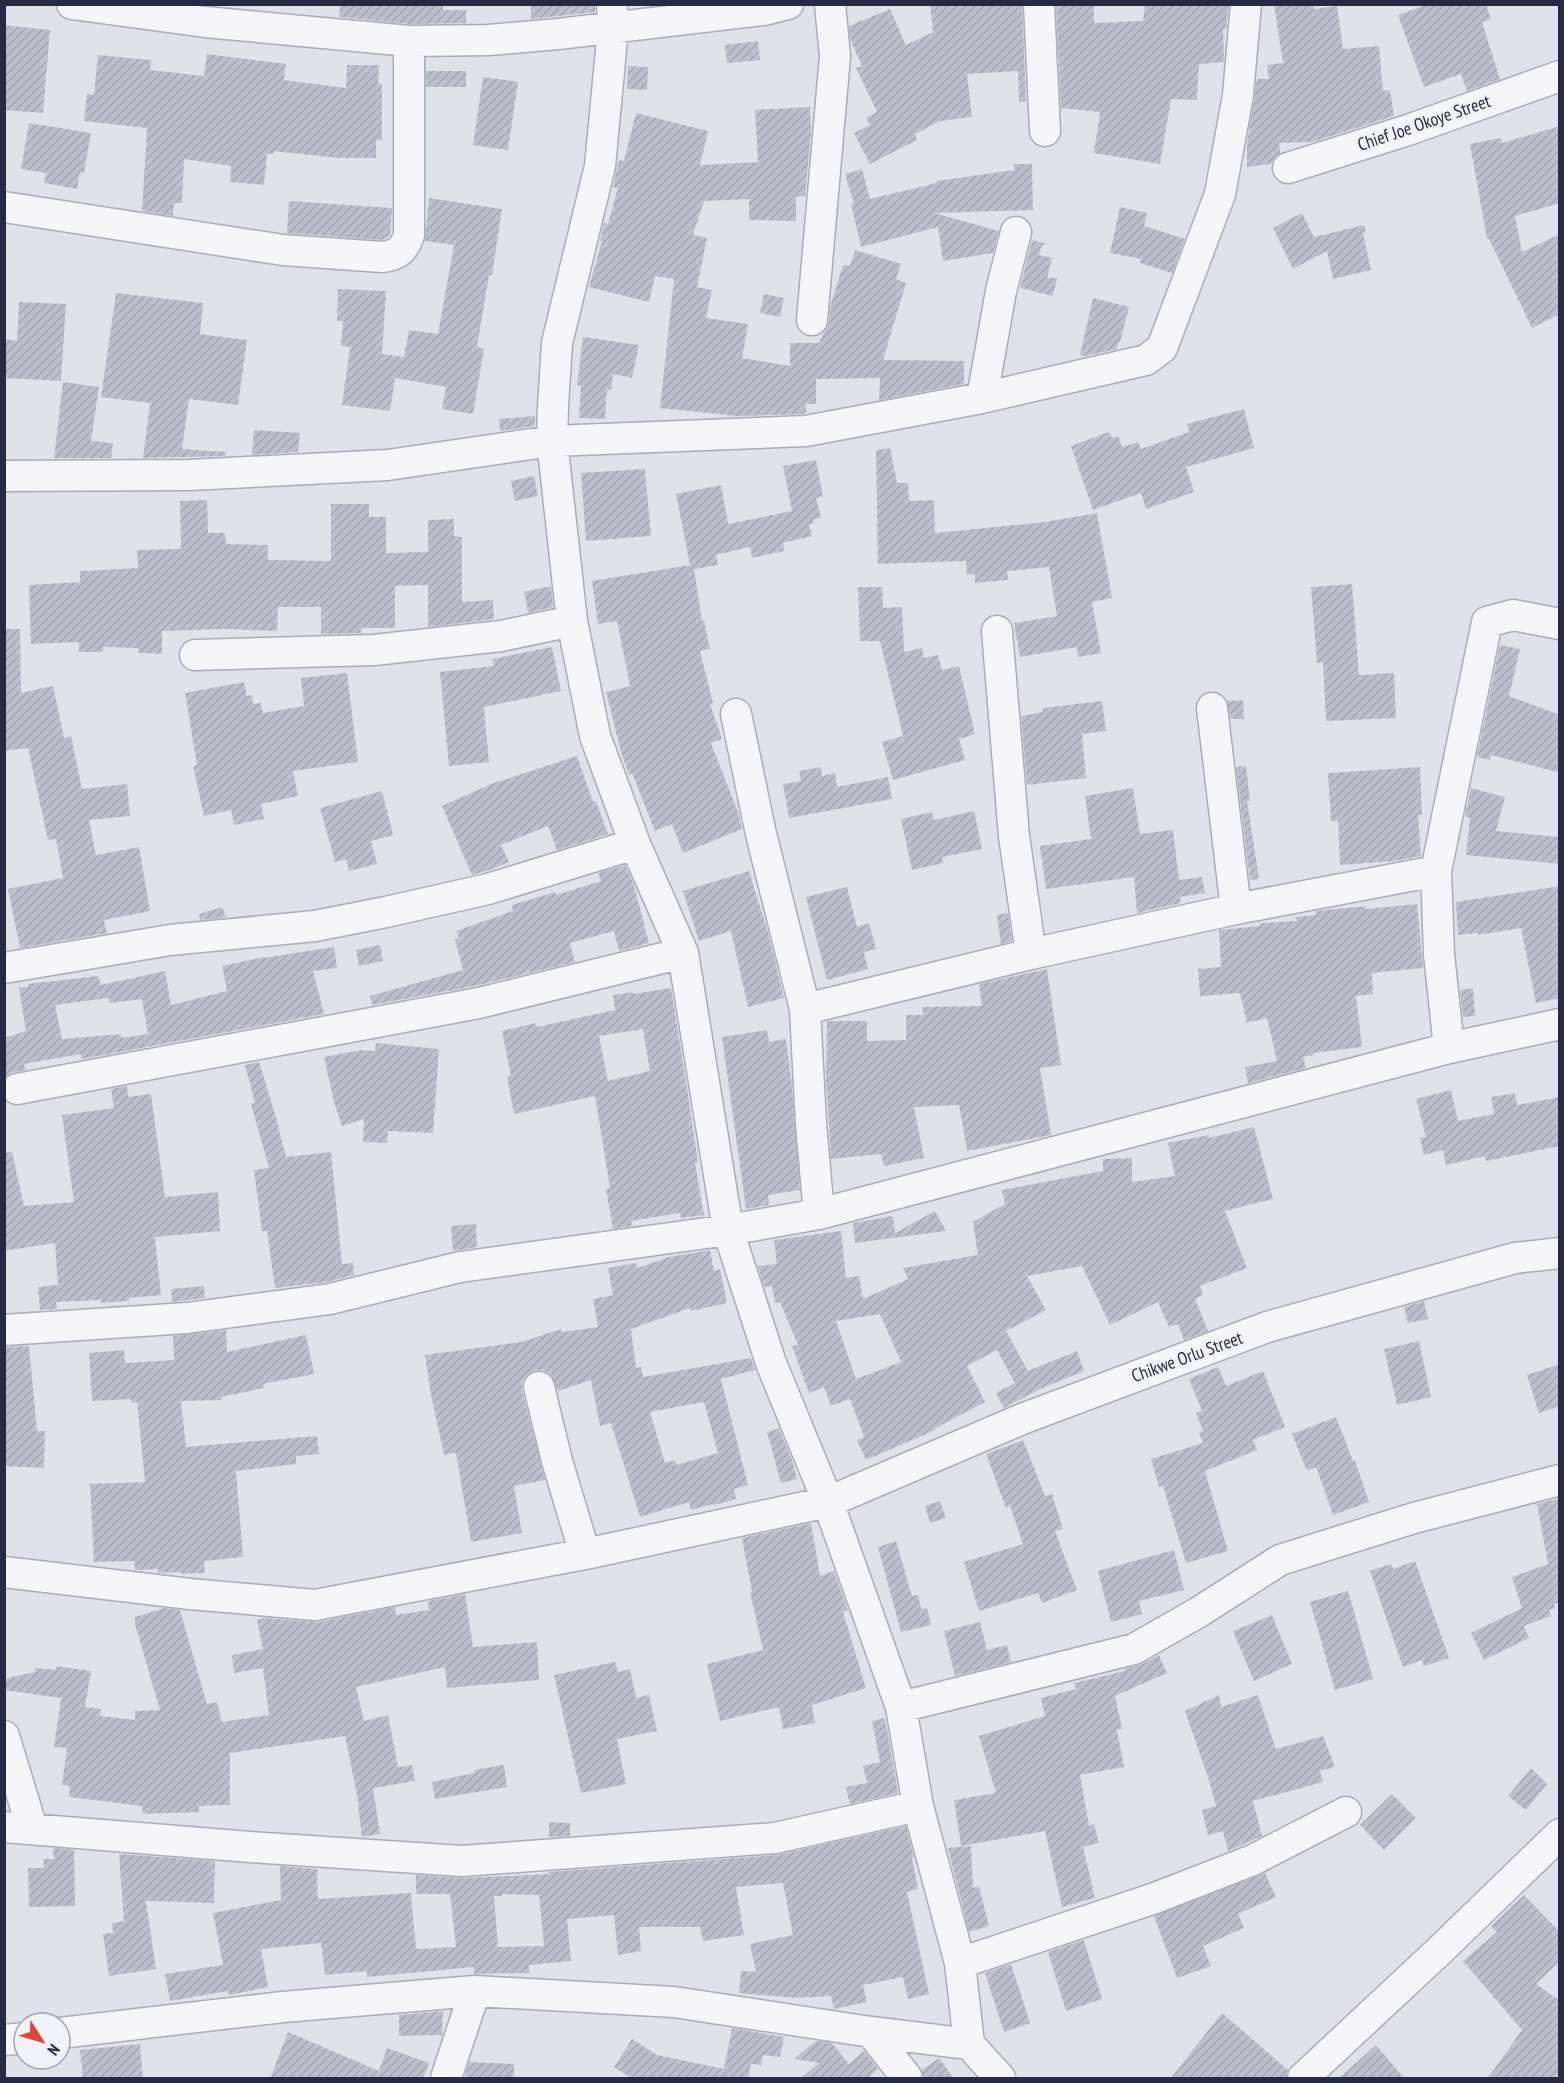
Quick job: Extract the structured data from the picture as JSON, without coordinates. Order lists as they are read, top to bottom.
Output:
{
  "streets": {
    "street": ["Chief Joe Okoye Street", "Chikwe Orlu Street"]
  },
  "north": "bottom right"
}
